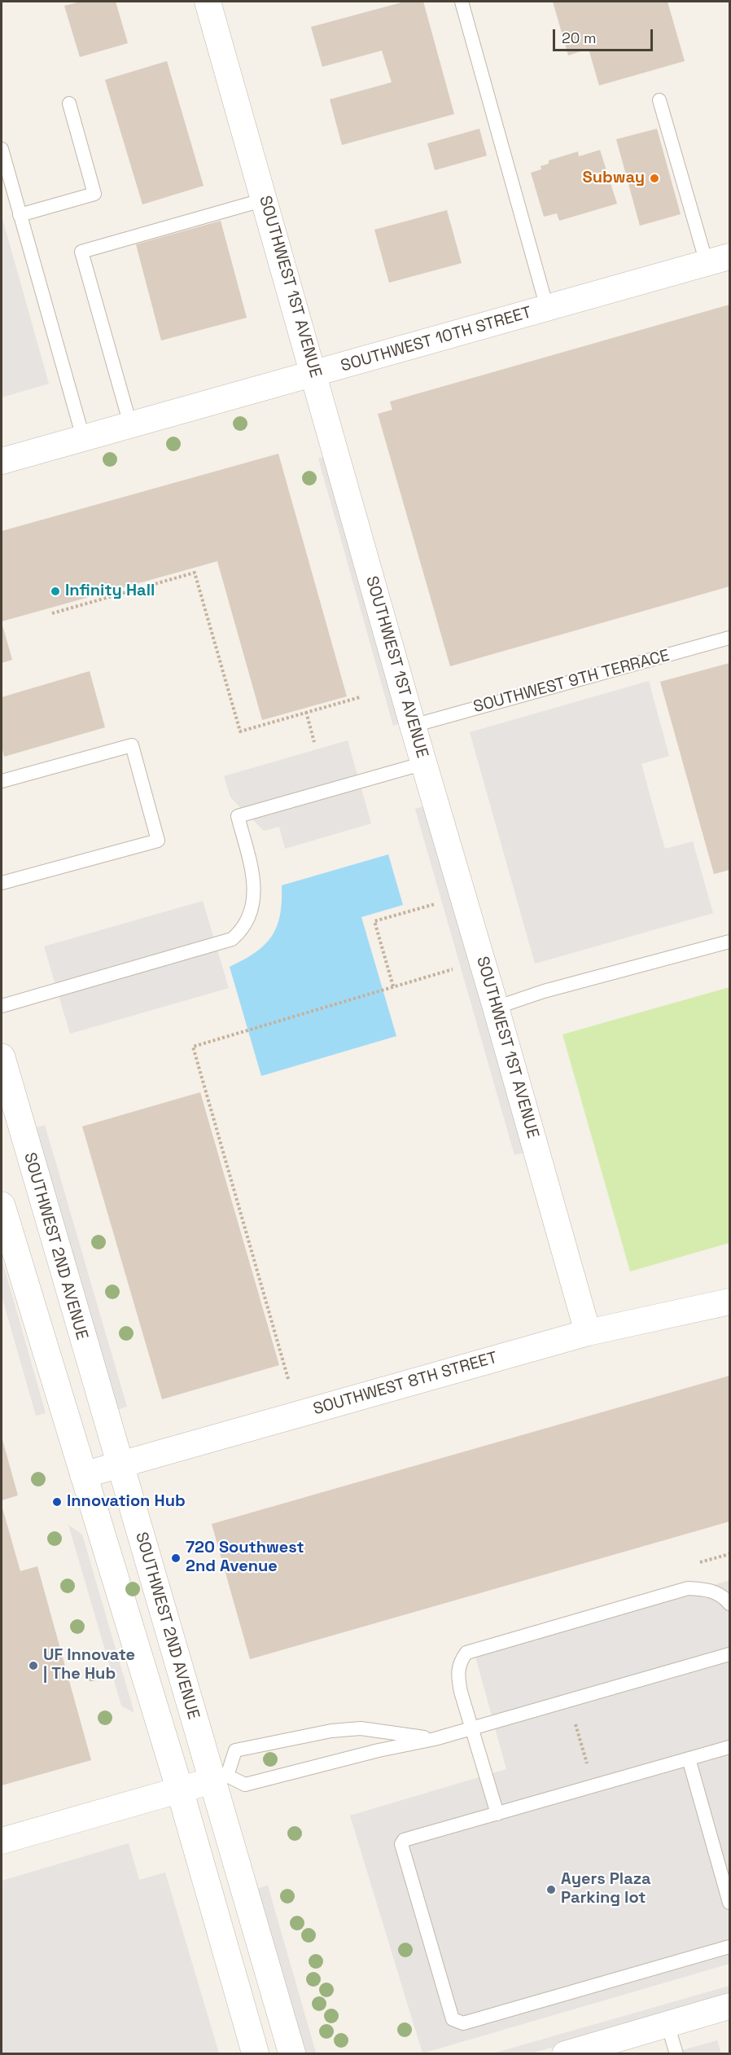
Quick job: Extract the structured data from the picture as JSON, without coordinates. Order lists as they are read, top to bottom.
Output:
{
  "streets": {
    "street": [
      "SOUTHWEST 1ST AVENUE",
      "SOUTHWEST 10TH STREET",
      "SOUTHWEST 2ND AVENUE",
      "SOUTHWEST 8TH STREET"
    ],
    "lane": ["SOUTHWEST 9TH TERRACE"]
  },
  "crossings": [
    ["SOUTHWEST 1ST AVENUE", "SOUTHWEST 10TH STREET"],
    ["SOUTHWEST 1ST AVENUE", "SOUTHWEST 9TH TERRACE"],
    ["SOUTHWEST 1ST AVENUE", "SOUTHWEST 8TH STREET"],
    ["SOUTHWEST 2ND AVENUE", "SOUTHWEST 8TH STREET"]
  ],
  "places": [
    "Subway",
    "Infinity Hall",
    "Innovation Hub",
    "720 Southwest 2nd Avenue",
    "UF Innovate | The Hub",
    "Ayers Plaza Parking lot"
  ],
  "scale_bar": "20 m"
}
